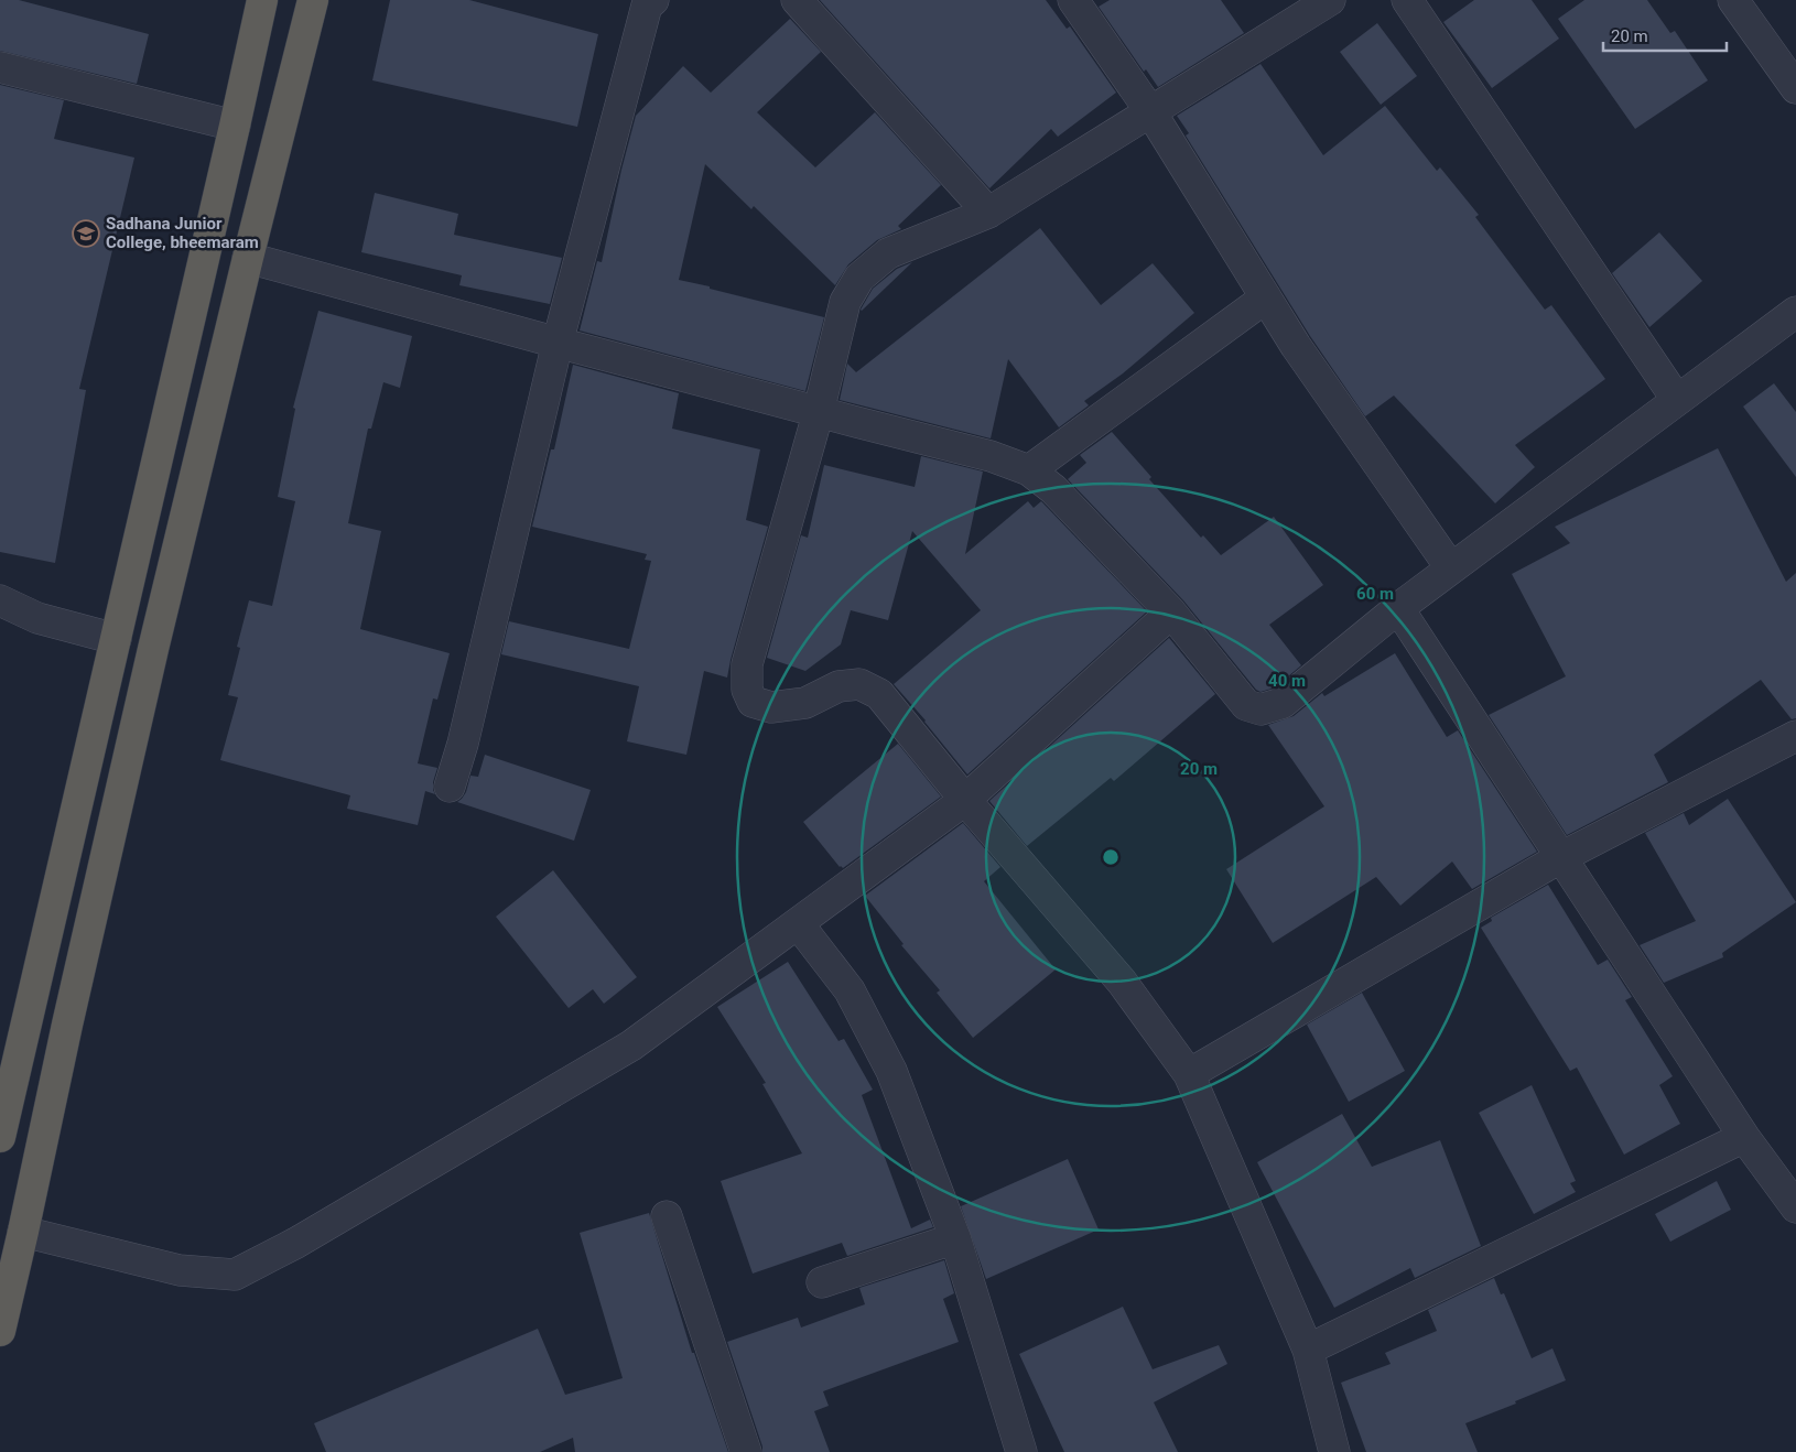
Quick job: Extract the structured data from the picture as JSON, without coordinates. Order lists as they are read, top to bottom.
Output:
{
  "places": {
    "school or university": ["Sadhana Junior College, bheemaram"]
  },
  "scale_bar": "20 m",
  "rings": ["60 m", "40 m", "20 m"]
}
